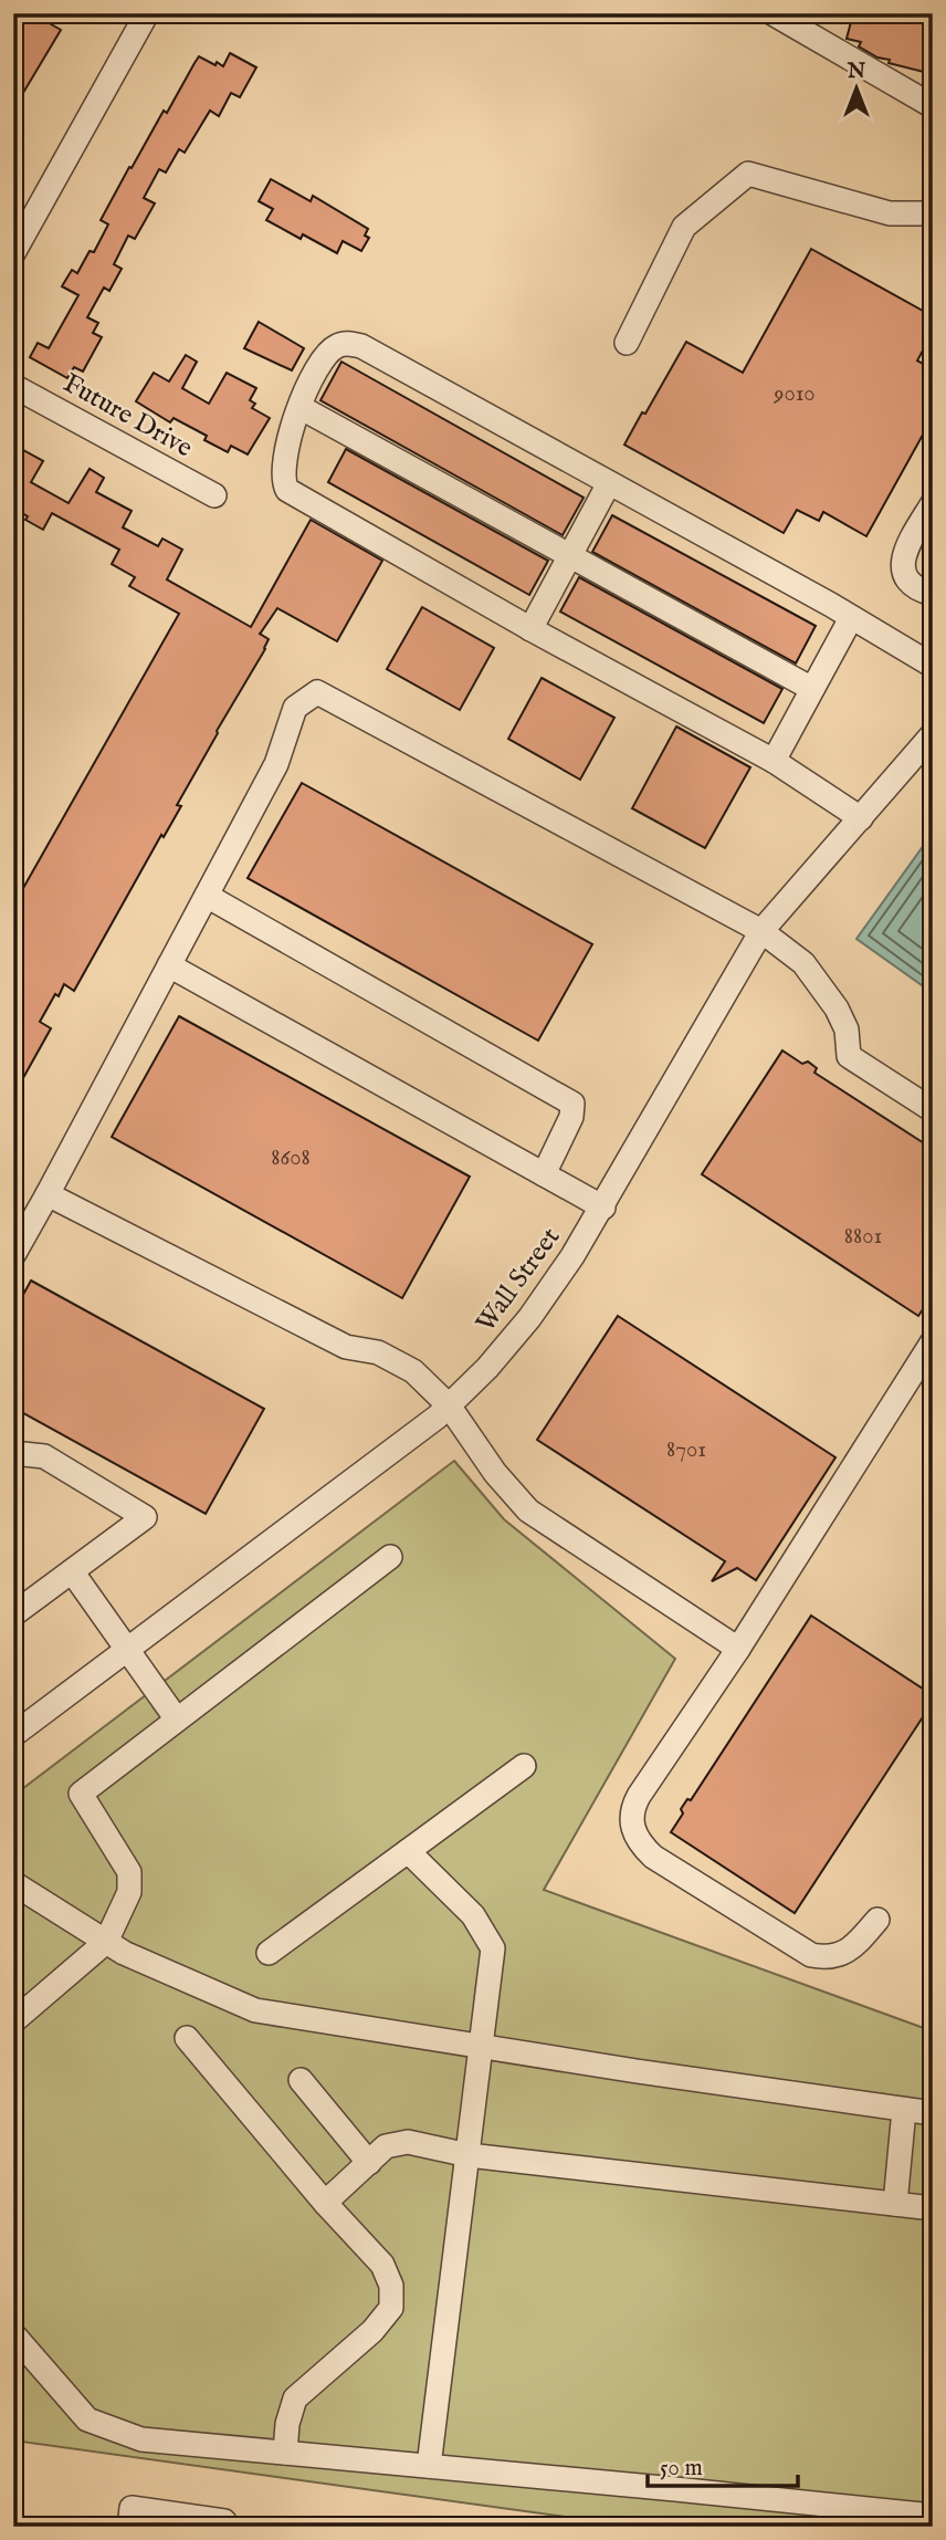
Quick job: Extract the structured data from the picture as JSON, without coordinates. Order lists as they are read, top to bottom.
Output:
{
  "streets": {
    "street": ["Future Drive", "Wall Street"]
  },
  "house_numbers": [
    "9010",
    "8608",
    "8801",
    "8701"
  ],
  "scale_bar": "50 m",
  "north": "top"
}
